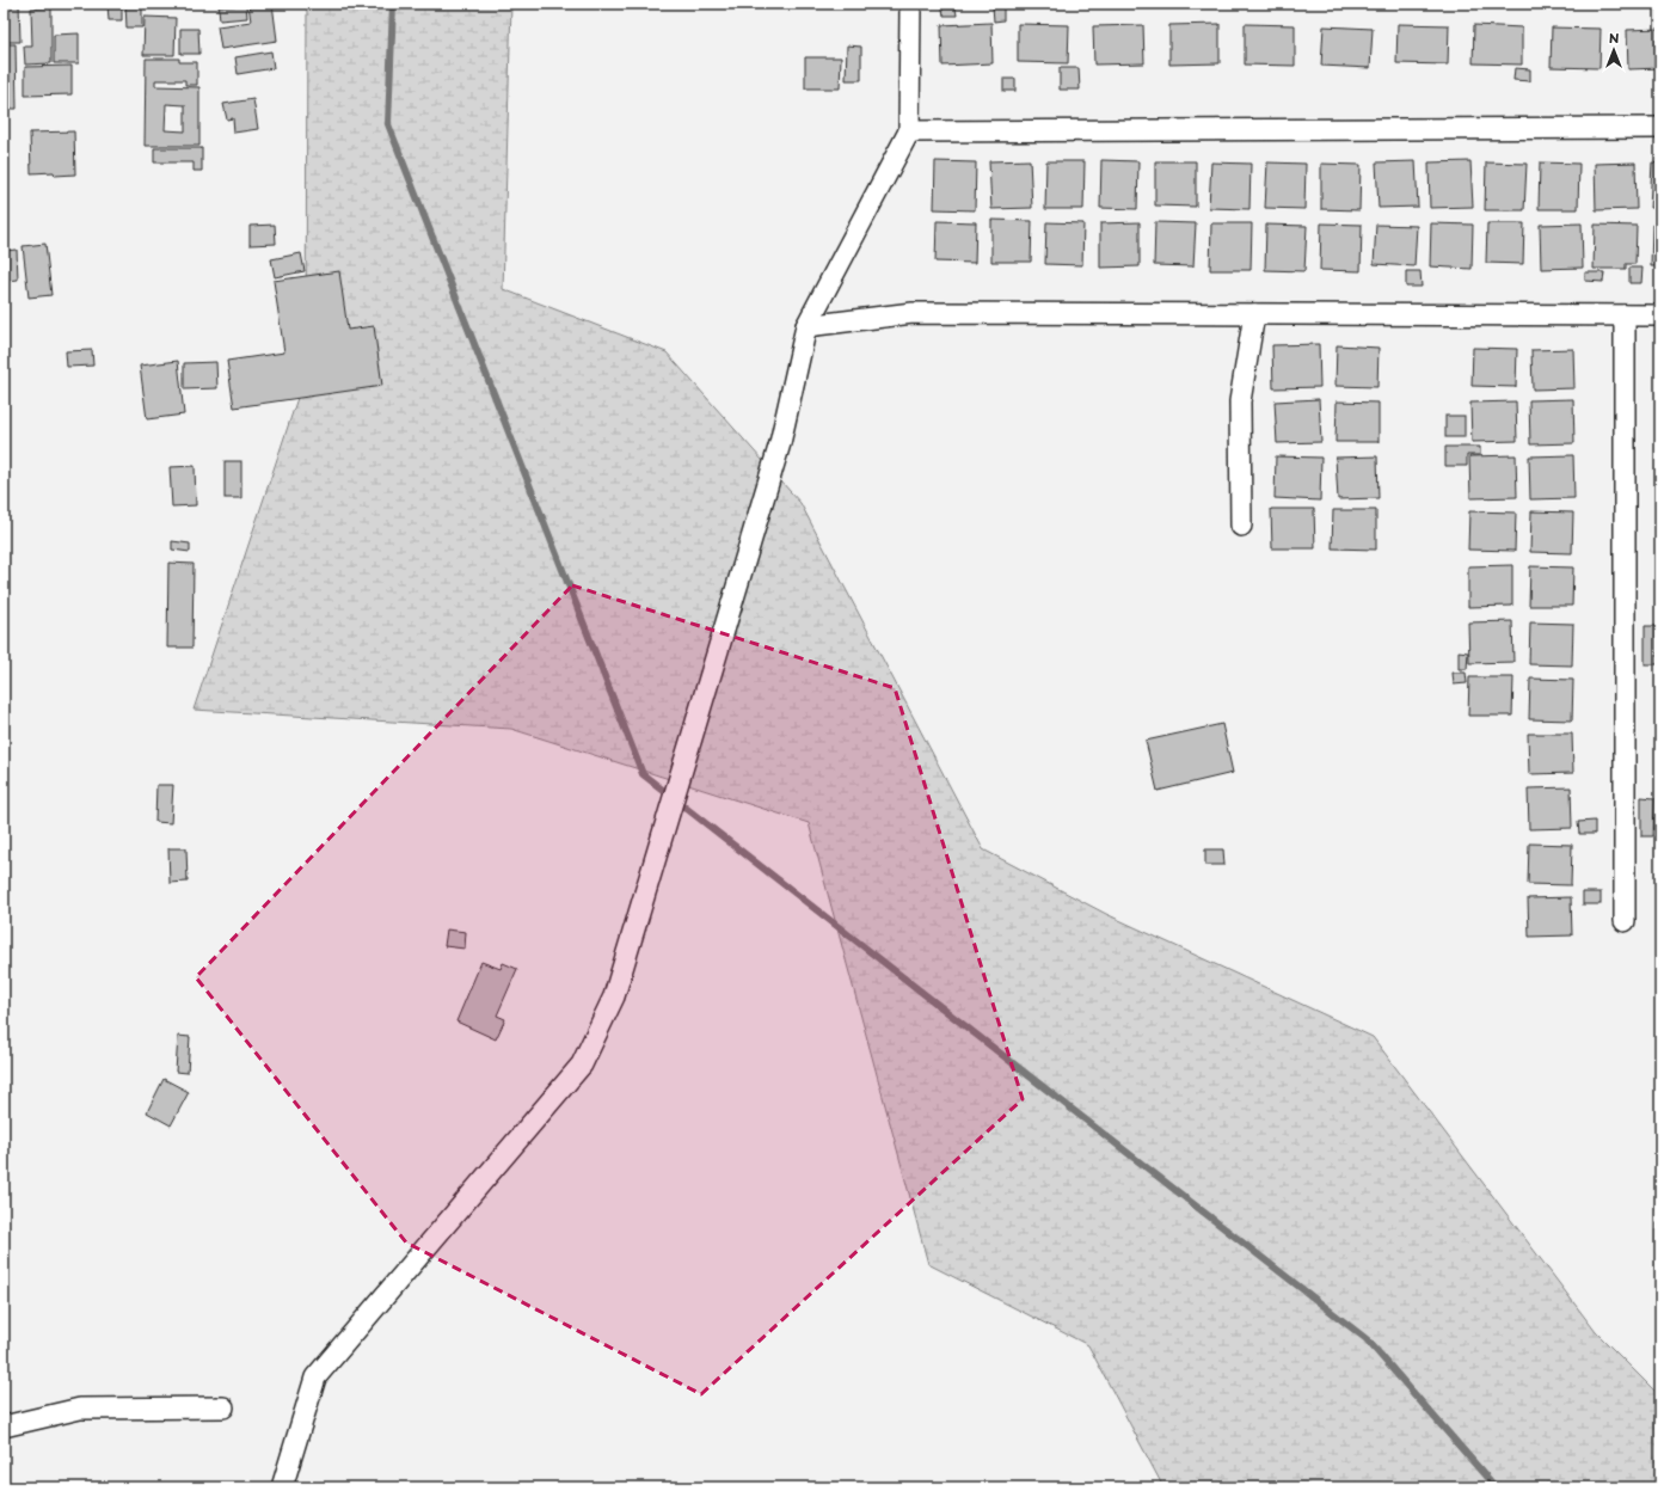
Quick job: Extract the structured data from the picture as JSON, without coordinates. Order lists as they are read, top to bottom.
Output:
{
  "north": "top"
}
